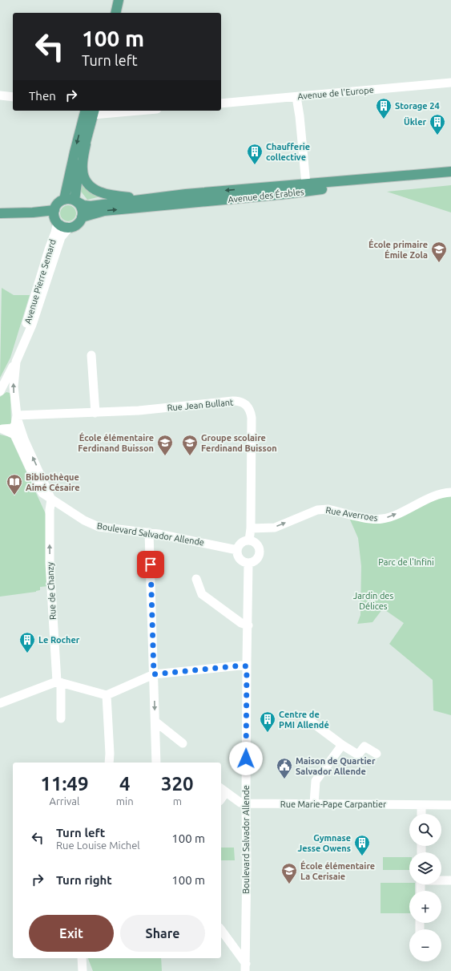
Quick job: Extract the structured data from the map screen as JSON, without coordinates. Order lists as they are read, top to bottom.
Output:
{
  "streets": {
    "main road": ["Avenue des Érables"],
    "street": [
      "Avenue de l'Europe",
      "Avenue Pierre Semard",
      "Rue Jean Bullant",
      "Rue Averroes",
      "Boulevard Salvador Allende",
      "Rue de Chanzy",
      "Rue Marie-Pape Carpantier"
    ]
  },
  "crossings": [
    ["Avenue des Érables", "Avenue Pierre Semard"],
    ["Rue Jean Bullant", "Rue Averroes"],
    ["Rue Jean Bullant", "Boulevard Salvador Allende"],
    ["Boulevard Salvador Allende", "Rue de Chanzy"],
    ["Boulevard Salvador Allende", "Rue Marie-Pape Carpantier"]
  ],
  "one_way": ["Rue Averroes", "Rue de Chanzy"],
  "parks": ["Parc de l'Infini", "Jardin des Délices"],
  "places": {
    "building": [
      "Storage 24",
      "Ükler",
      "Chaufferie collective",
      "Le Rocher",
      "Centre de PMI Allendé",
      "Gymnase Jesse Owens"
    ],
    "school or university": [
      "École primaire Émile Zola",
      "École élémentaire Ferdinand Buisson",
      "Groupe scolaire Ferdinand Buisson",
      "École élémentaire La Cerisaie"
    ],
    "library": ["Bibliothèque Aimé Césaire"],
    "public building": ["Maison de Quartier Salvador Allende"]
  },
  "page": {
    "turn": ["100 m", "Turn left"],
    "then": "Then",
    "eta": [
      "11:49",
      "Arrival",
      "4",
      "min",
      "320",
      "m"
    ],
    "map_buttons": ["+", "−"],
    "list": [
      {
        "name": "Turn left",
        "note": "Rue Louise Michel",
        "value": "100 m"
      },
      {
        "name": "Turn right",
        "value": "100 m"
      }
    ],
    "buttons": ["Exit", "Share"]
  }
}
